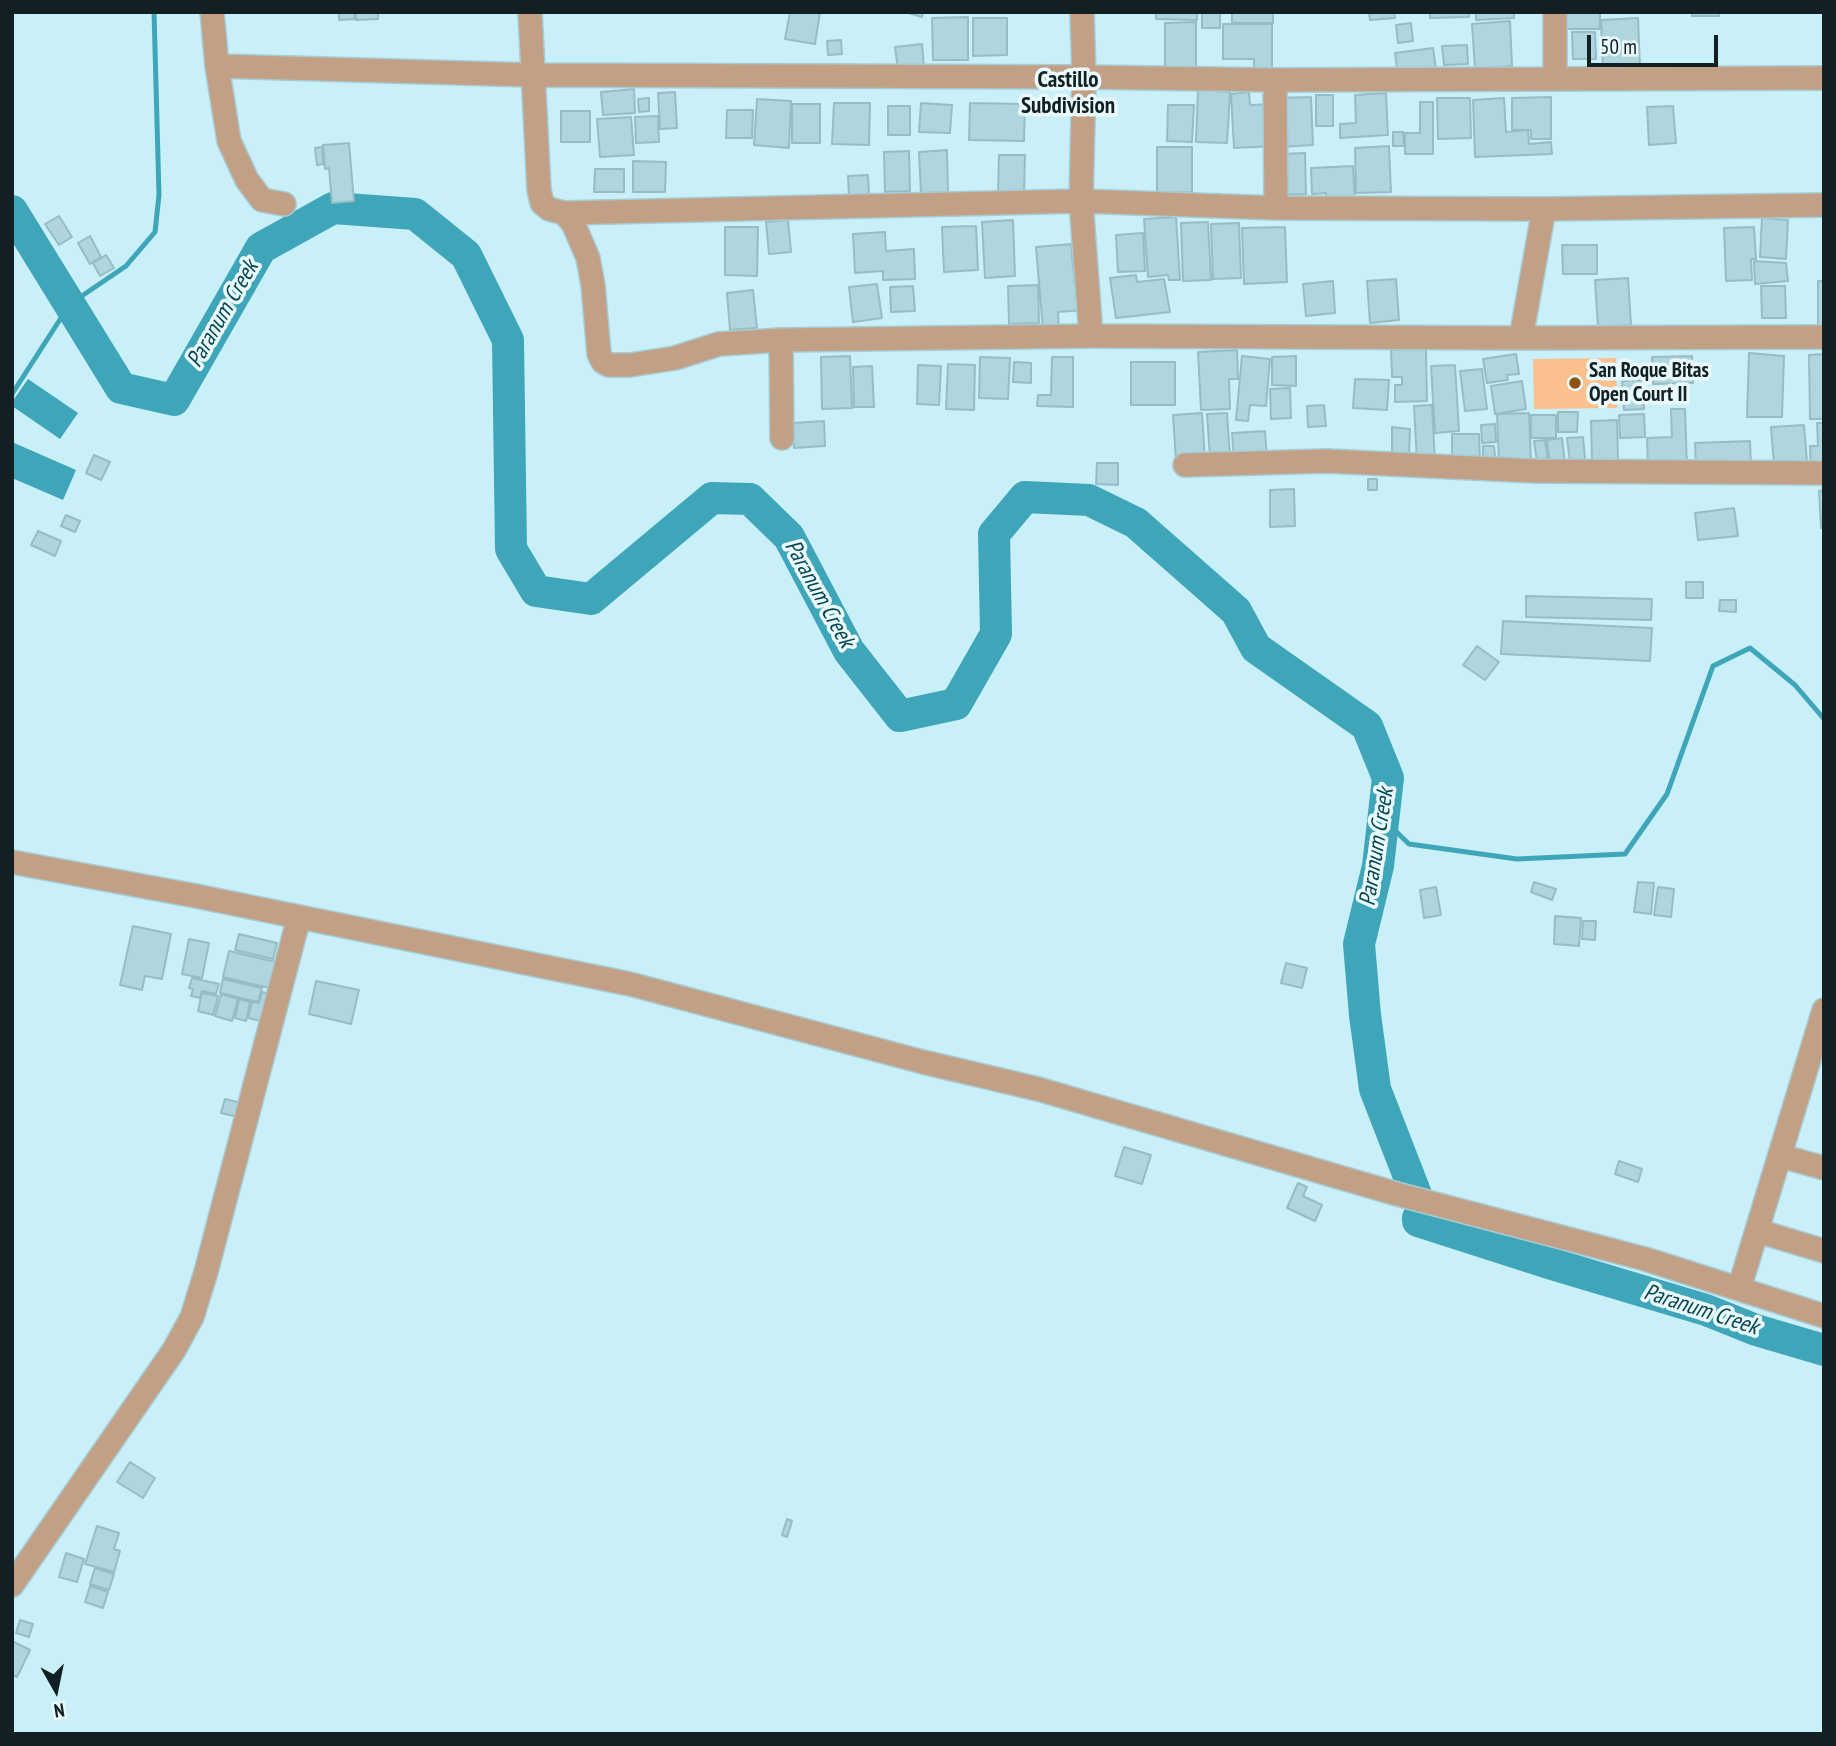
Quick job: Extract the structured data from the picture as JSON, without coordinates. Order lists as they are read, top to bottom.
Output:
{
  "districts": ["Castillo Subdivision"],
  "water": ["Paranum Creek"],
  "places": ["San Roque Bitas Open Court II"],
  "scale_bar": "50 m",
  "north": "bottom"
}
